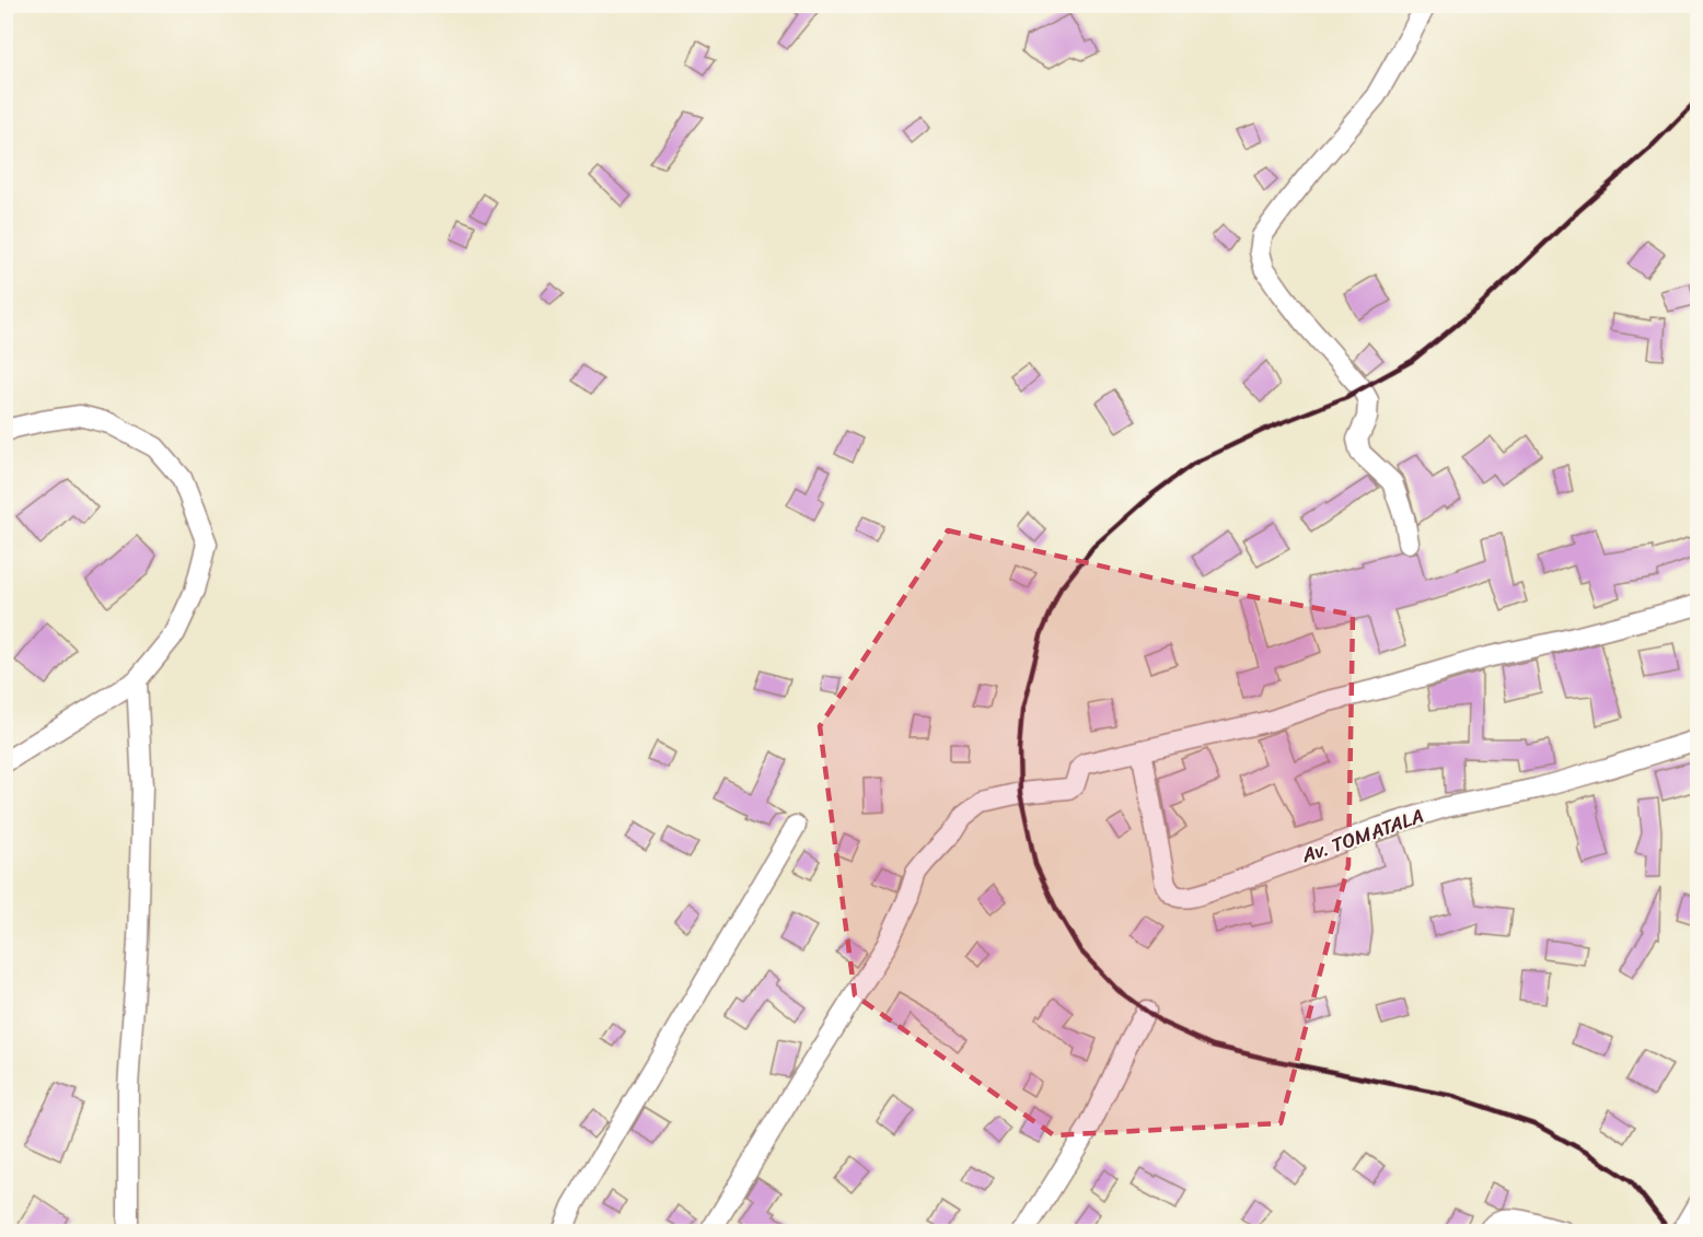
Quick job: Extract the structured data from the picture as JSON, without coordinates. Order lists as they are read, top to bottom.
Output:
{
  "streets": {
    "street": ["Av. TOMATALA"]
  }
}
